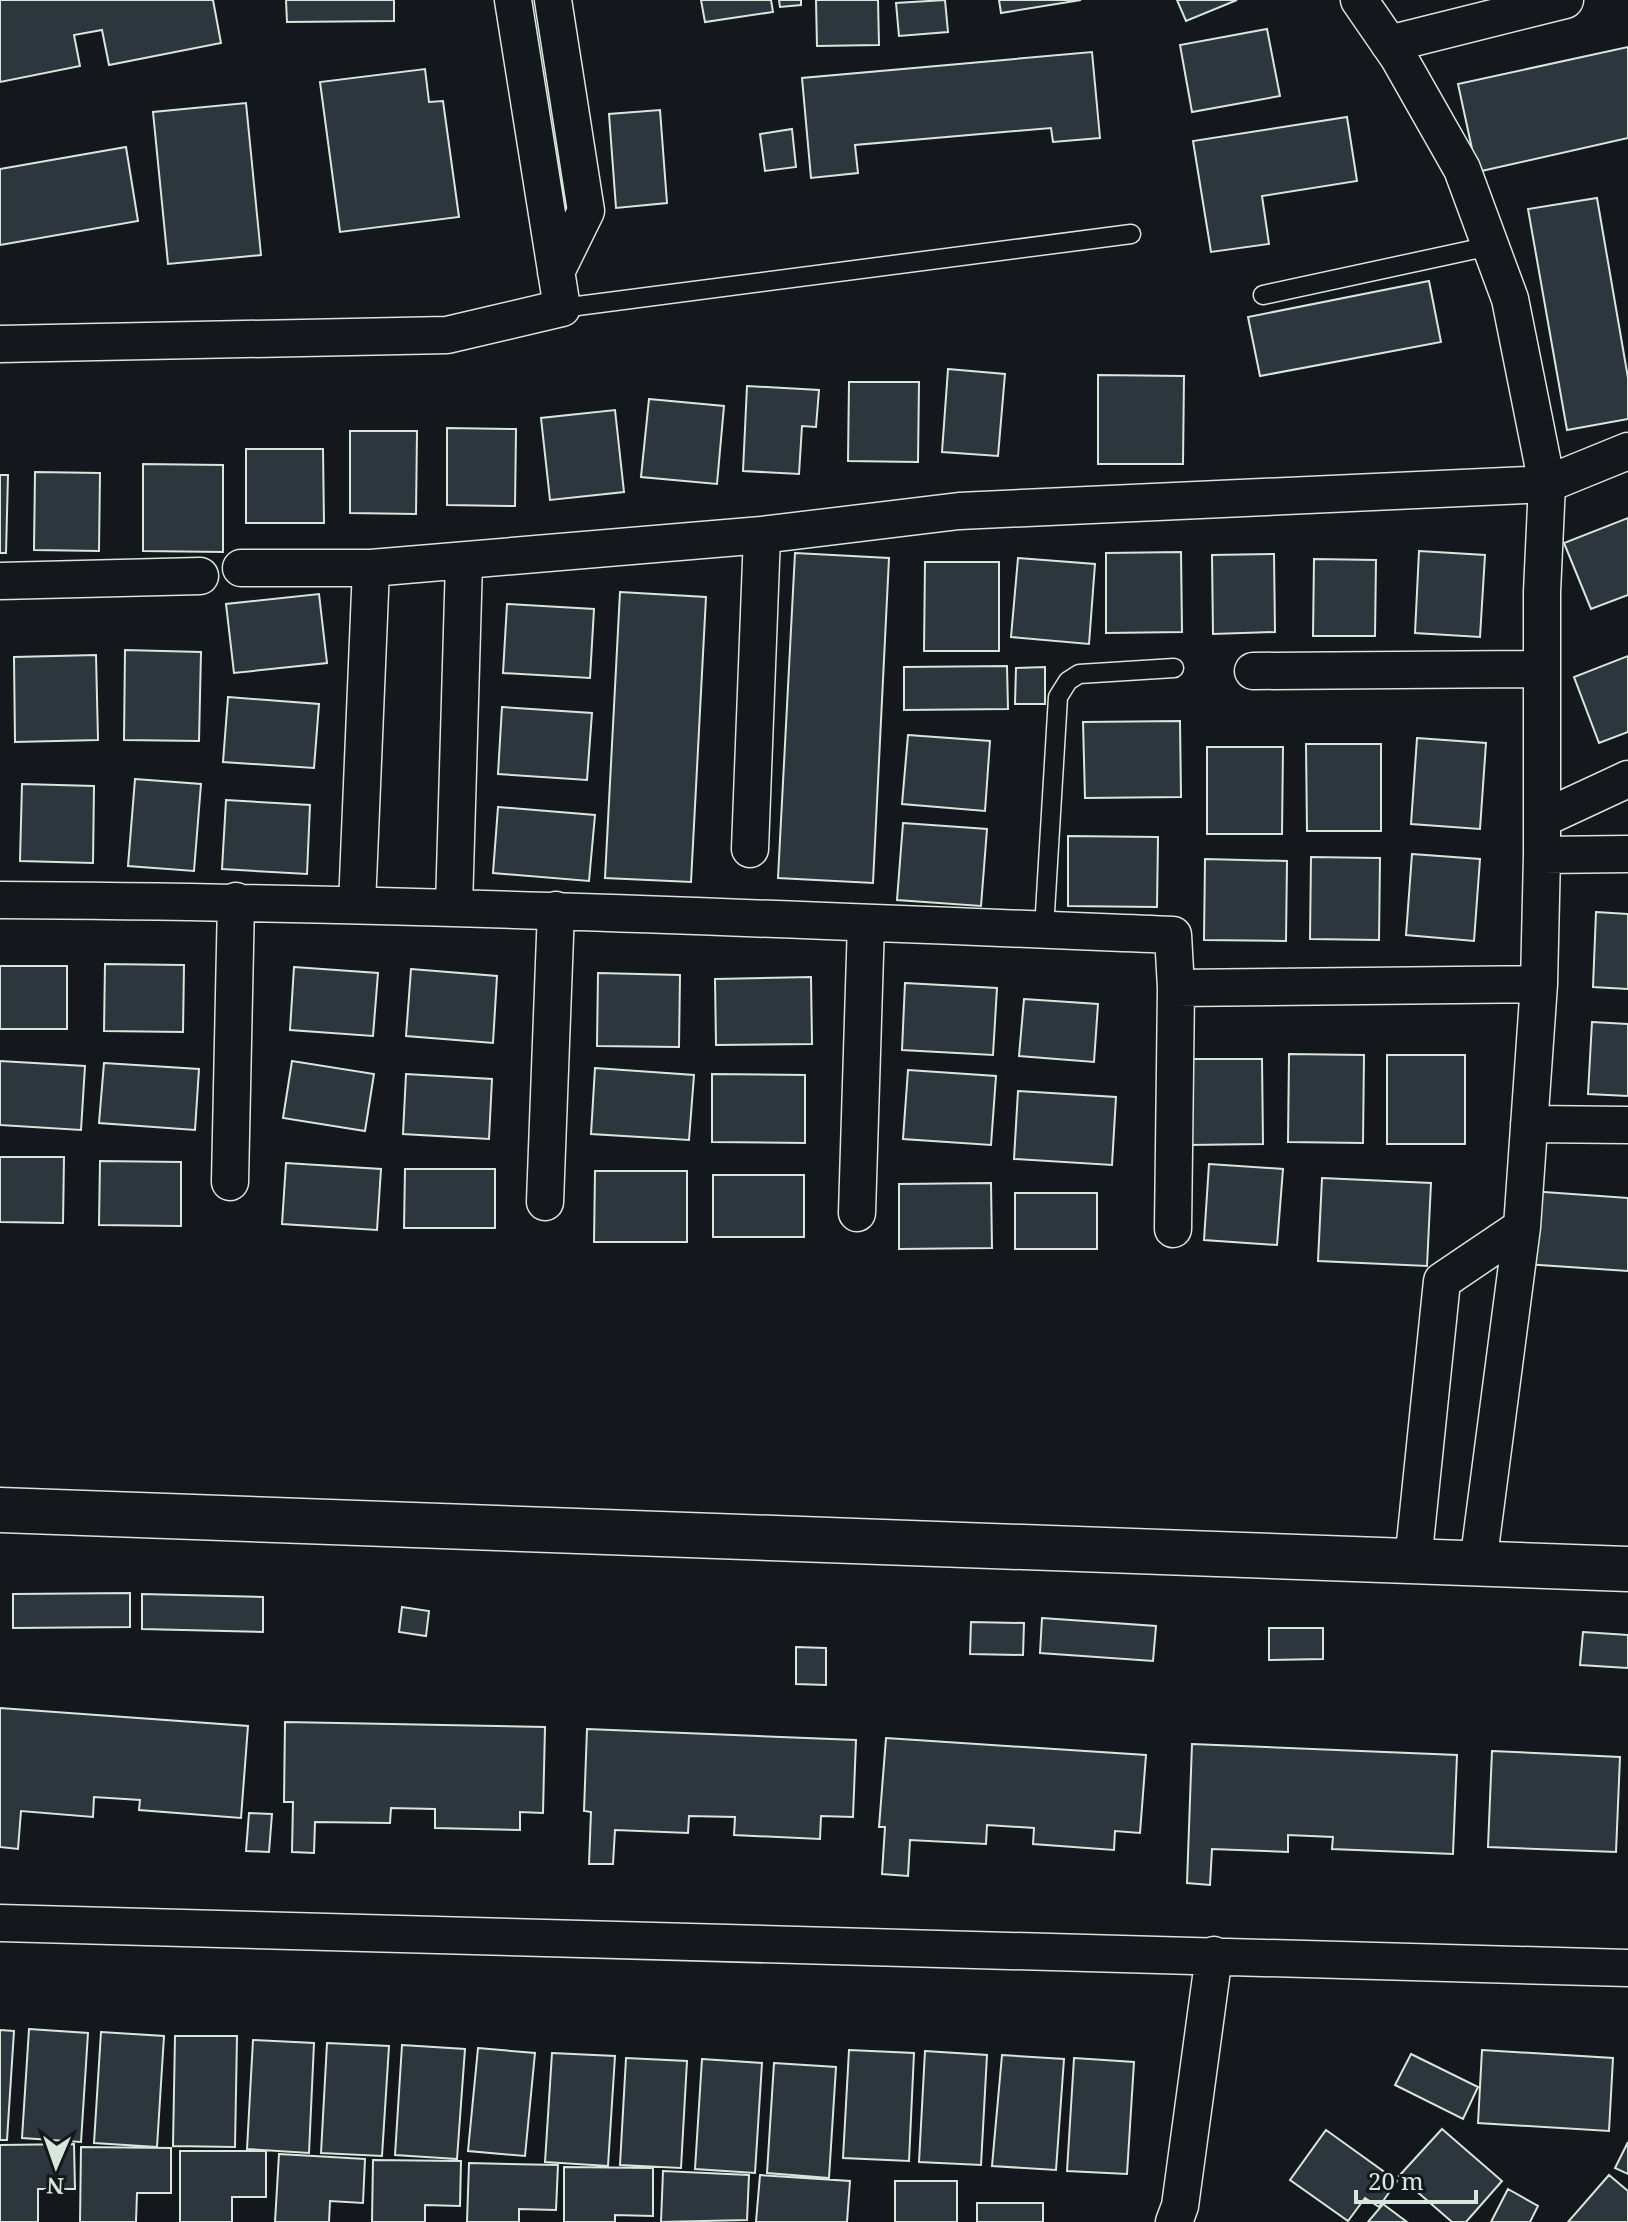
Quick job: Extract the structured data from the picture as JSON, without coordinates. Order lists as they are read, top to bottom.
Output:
{
  "scale_bar": "20 m",
  "north": "bottom"
}
